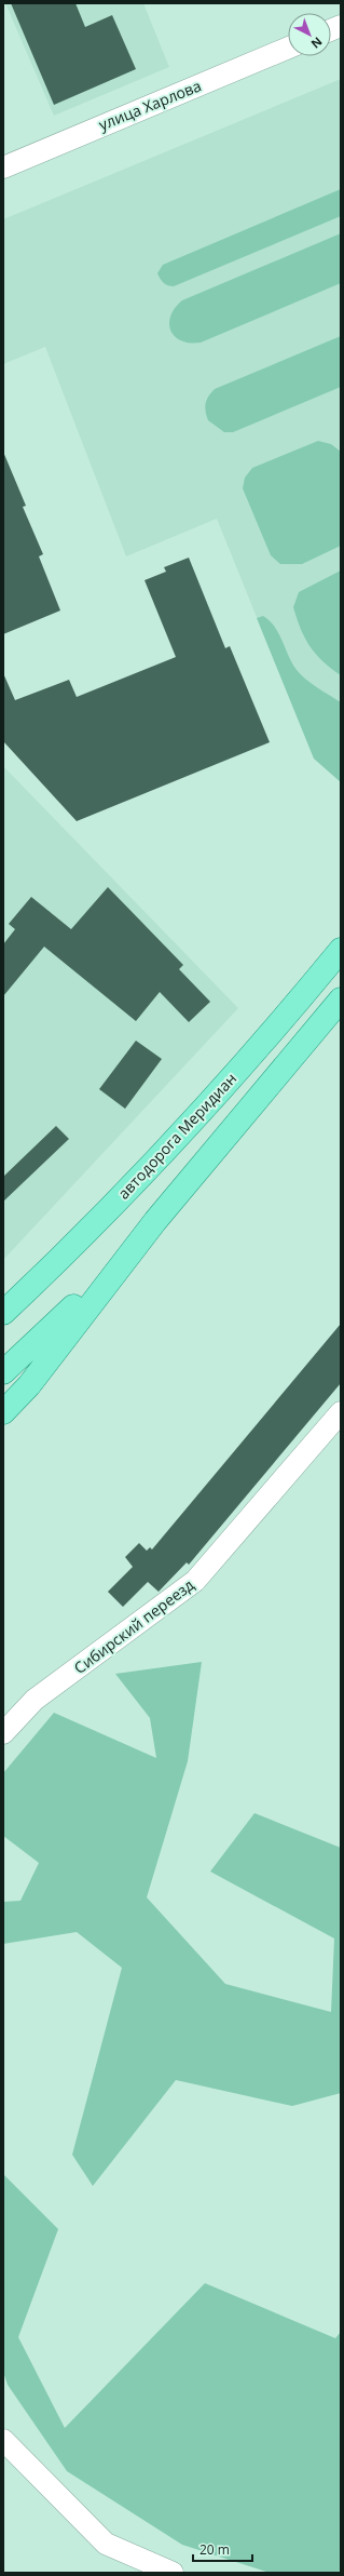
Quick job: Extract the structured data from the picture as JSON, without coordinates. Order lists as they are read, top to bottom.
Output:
{
  "streets": {
    "main road": ["автодорога Меридиан"],
    "street": ["улица Харлова", "Сибирский переезд"]
  },
  "scale_bar": "20 m",
  "north": "bottom right"
}
